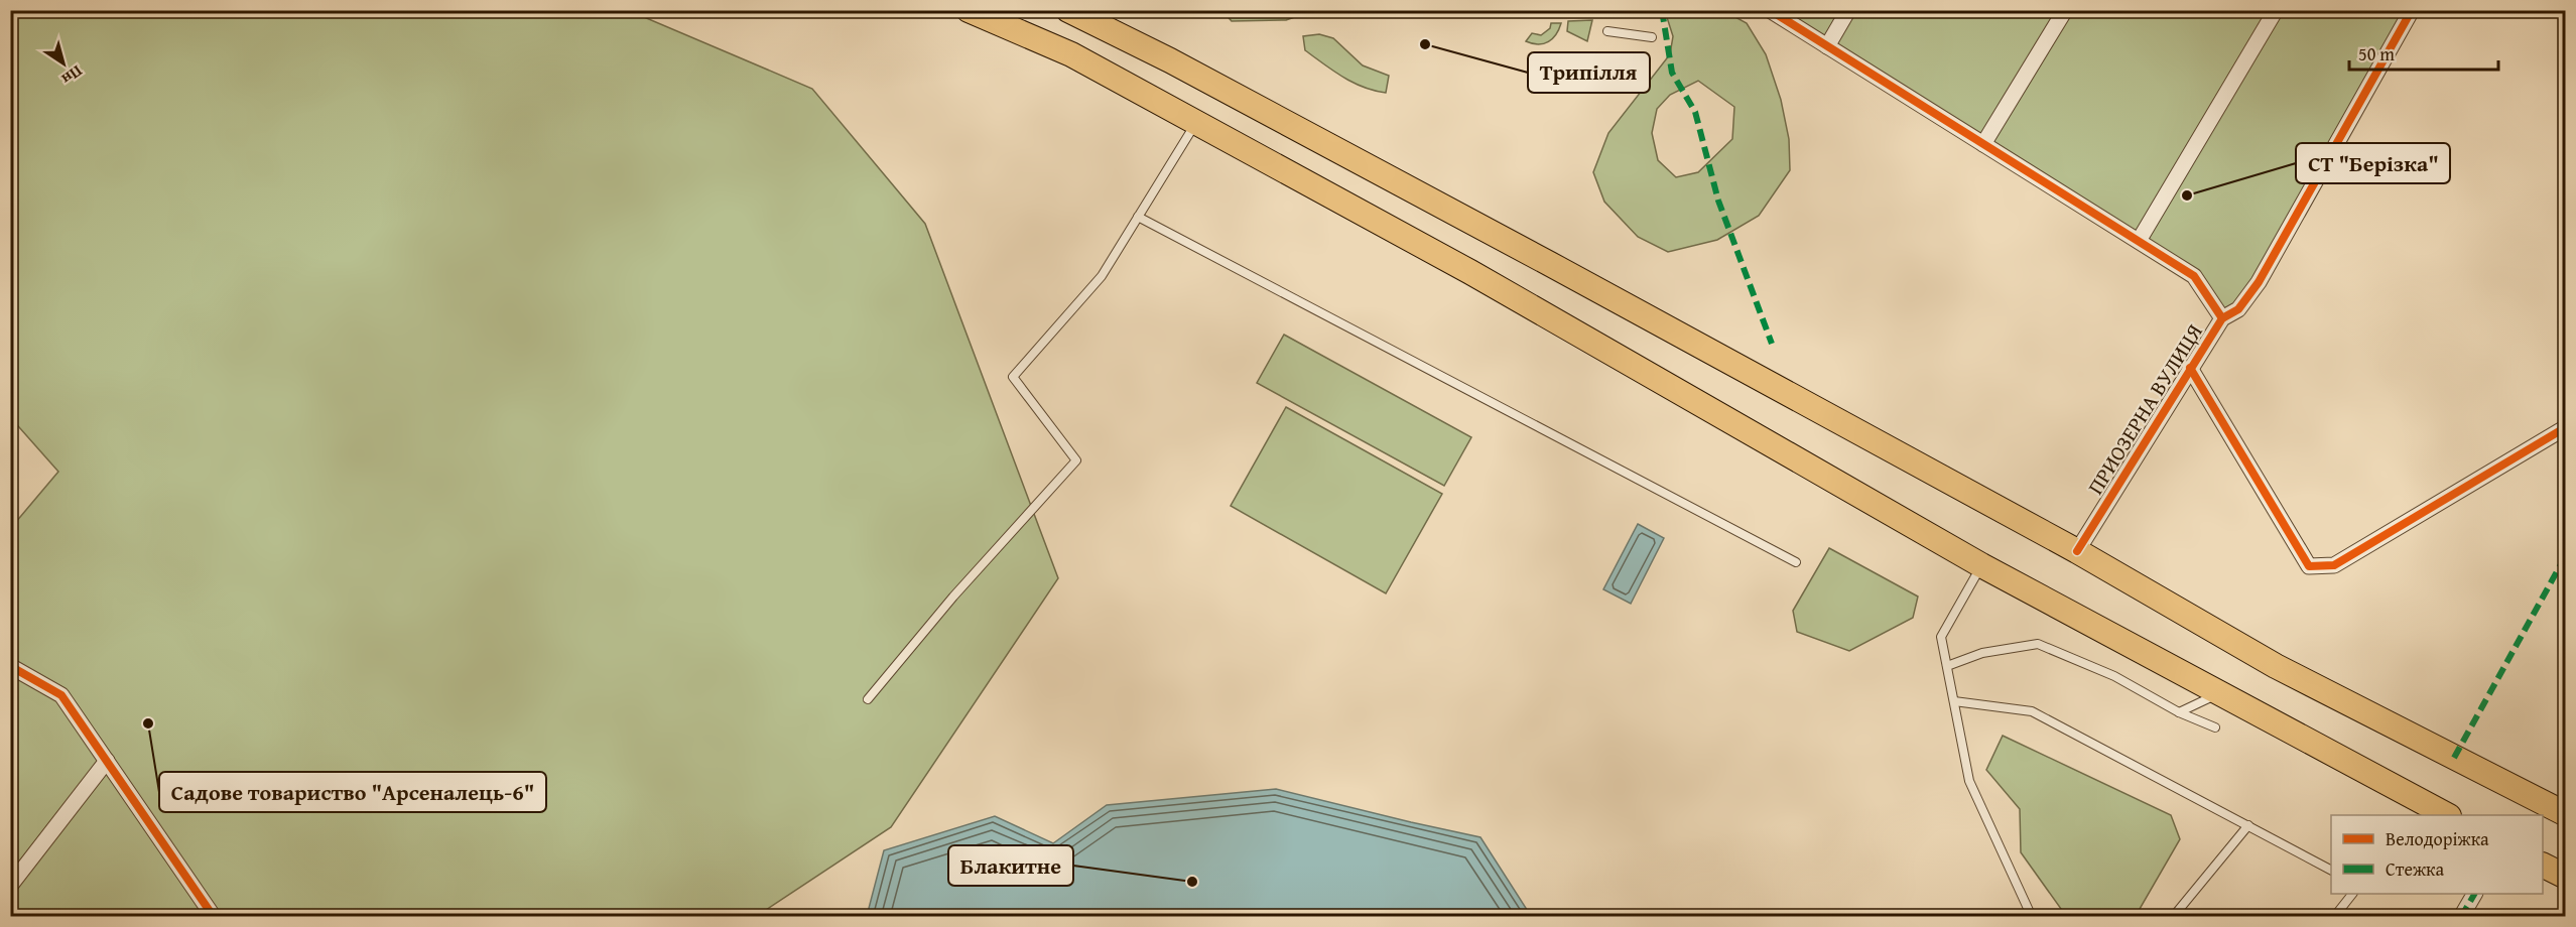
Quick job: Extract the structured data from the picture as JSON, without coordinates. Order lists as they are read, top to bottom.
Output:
{
  "streets": {
    "street": ["ПРИОЗЕРНА ВУЛИЦЯ"]
  },
  "places": [
    "Трипілля",
    "СТ \"Берізка\"",
    "Садове товариство \"Арсеналець-6\"",
    "Блакитне"
  ],
  "legend": ["Велодоріжка", "Стежка"],
  "scale_bar": "50 m",
  "north": "bottom right"
}
